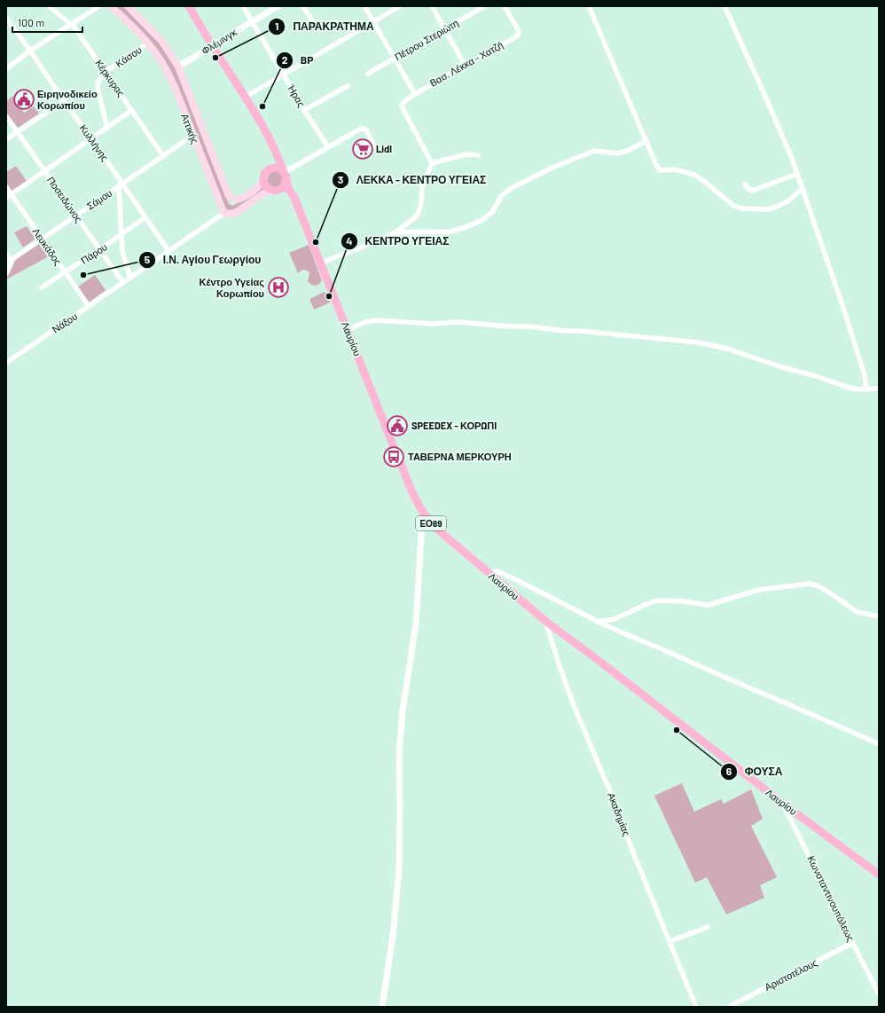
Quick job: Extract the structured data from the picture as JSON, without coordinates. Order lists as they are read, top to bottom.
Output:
{
  "streets": {
    "main road": ["Αττικής", "Λαυρίου", "ΕΟ89"],
    "street": [
      "Πέτρου Στεριώτη",
      "Φλέμινγκ",
      "Κάσου",
      "Βασ. Λέκκα - Χατζή",
      "Κέρκυρας",
      "Ήρας",
      "Κυλλήνης",
      "Ποσειδώνος",
      "Σάμου",
      "Λευκάδος",
      "Πάρου",
      "Νάξου",
      "Ακαδημίας",
      "Κωνσταντινουπόλεως",
      "Αριστοτέλους"
    ]
  },
  "crossings": [
    ["Φλέμινγκ", "Ήρας"],
    ["Φλέμινγκ", "Αττικής"],
    ["Φλέμινγκ", "ΕΟ89"],
    ["Κάσου", "Κέρκυρας"],
    ["Κάσου", "Αττικής"],
    ["Κέρκυρας", "Σάμου"],
    ["Αττικής", "Σάμου"],
    ["Αττικής", "Νάξου"],
    ["Αττικής", "Λαυρίου"],
    ["Αττικής", "ΕΟ89"],
    ["Κυλλήνης", "Σάμου"],
    ["Κυλλήνης", "Πάρου"],
    ["Κυλλήνης", "Νάξου"],
    ["Ποσειδώνος", "Σάμου"],
    ["Ποσειδώνος", "Πάρου"],
    ["Ποσειδώνος", "Νάξου"],
    ["Σάμου", "Λευκάδος"],
    ["Λευκάδος", "Πάρου"],
    ["Λευκάδος", "Νάξου"],
    ["Λαυρίου", "ΕΟ89"],
    ["Λαυρίου", "Ακαδημίας"],
    ["Λαυρίου", "Κωνσταντινουπόλεως"],
    ["Κωνσταντινουπόλεως", "Αριστοτέλους"]
  ],
  "places": {
    "other": [
      "ΠΑΡΑΚΡΑΤΗΜΑ",
      "BP",
      "ΛΕΚΚΑ - ΚΕΝΤΡΟ ΥΓΕΙΑΣ",
      "Ι.Ν. Αγίου Γεωργίου",
      "ΚΕΝΤΡΟ ΥΓΕΙΑΣ",
      "ΦΟΥΣΑ"
    ],
    "public building": ["Ειρηνοδικείο Κορωπίου", "SPEEDEX - ΚΟΡΩΠΙ"],
    "supermarket": ["Lidl"],
    "hospital": ["Κέντρο Υγείας Κορωπίου"],
    "bus stop": ["ΤΑΒΕΡΝΑ ΜΕΡΚΟΥΡΗ"]
  },
  "scale_bar": "100 m"
}
